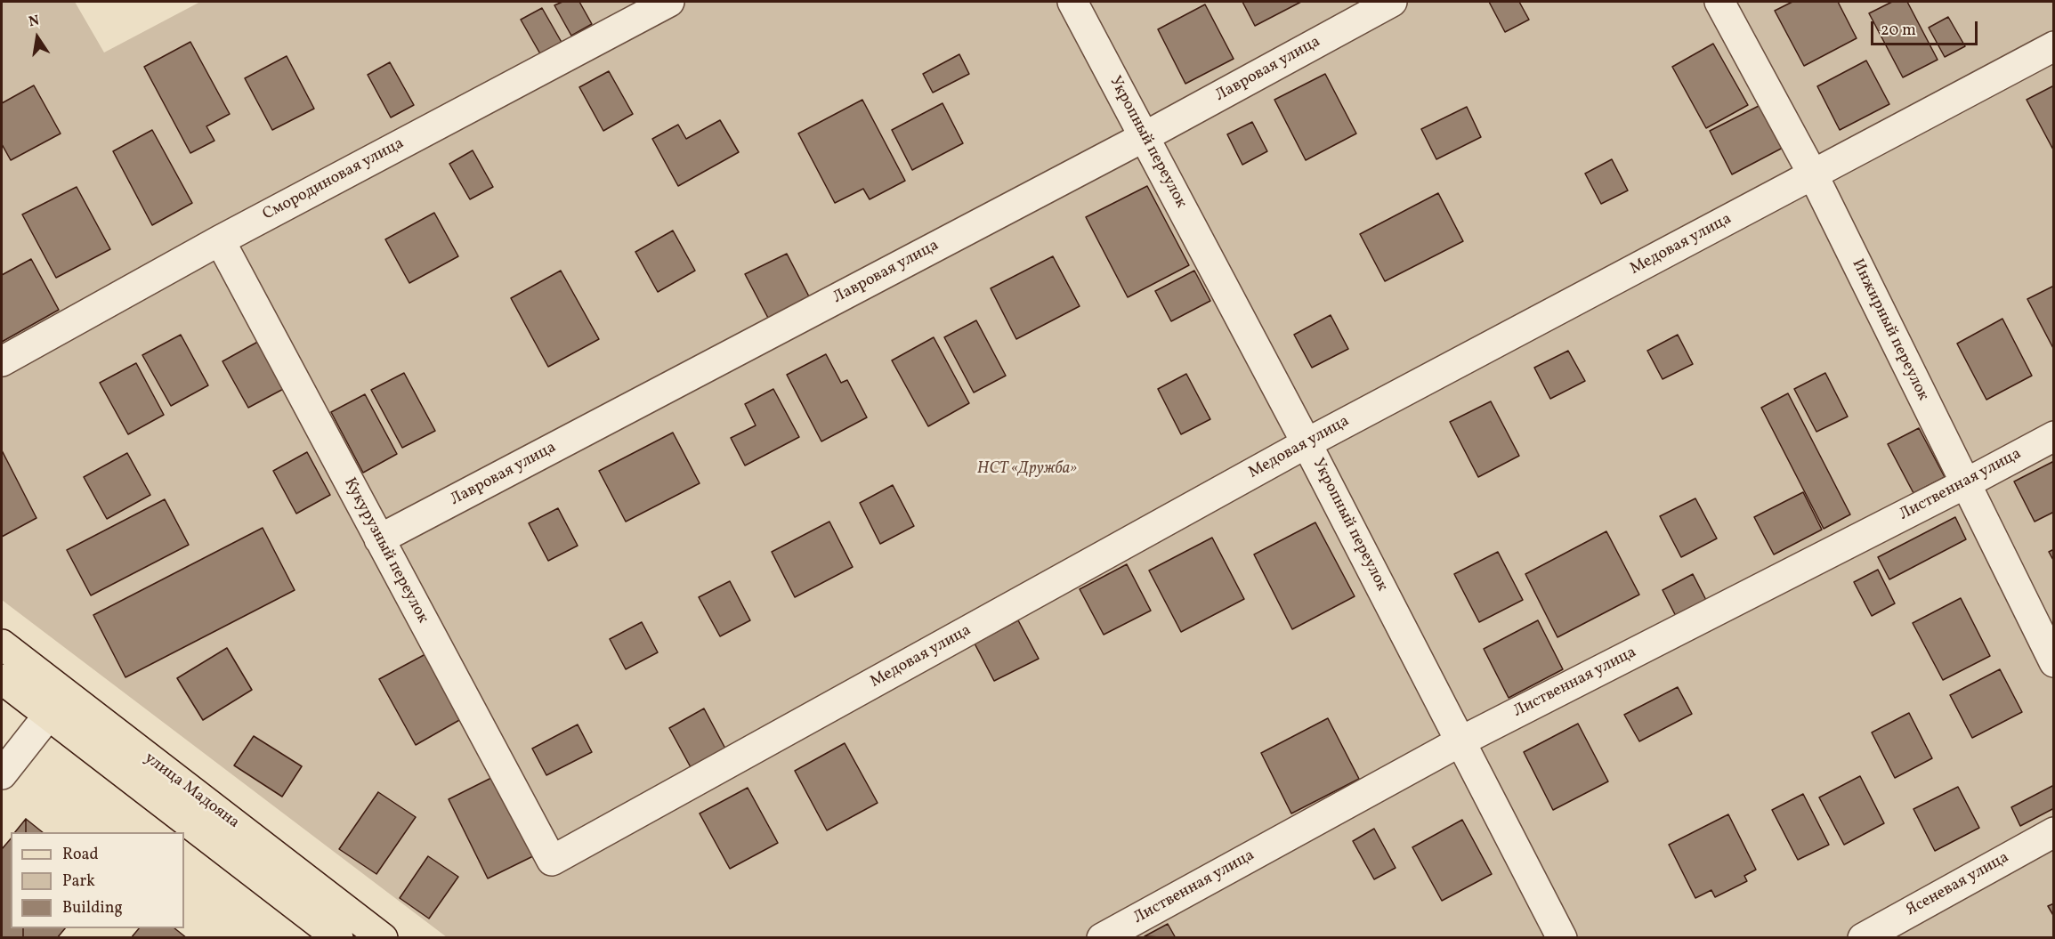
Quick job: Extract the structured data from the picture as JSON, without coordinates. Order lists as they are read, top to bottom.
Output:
{
  "streets": {
    "main road": ["улица Мадояна"],
    "street": [
      "Лавровая улица",
      "Укропный переулок",
      "Смородиновая улица",
      "Медовая улица",
      "Инжирный переулок",
      "Лиственная улица",
      "Кукурузный переулок",
      "Ясеневая улица"
    ]
  },
  "crossings": [
    ["Лавровая улица", "Укропный переулок"],
    ["Лавровая улица", "Кукурузный переулок"],
    ["Укропный переулок", "Медовая улица"],
    ["Укропный переулок", "Лиственная улица"],
    ["Смородиновая улица", "Кукурузный переулок"],
    ["Медовая улица", "Инжирный переулок"],
    ["Медовая улица", "Кукурузный переулок"],
    ["Инжирный переулок", "Лиственная улица"]
  ],
  "parks": ["НСТ «Дружба»"],
  "legend": ["Road", "Park", "Building"],
  "scale_bar": "20 m",
  "north": "top"
}
